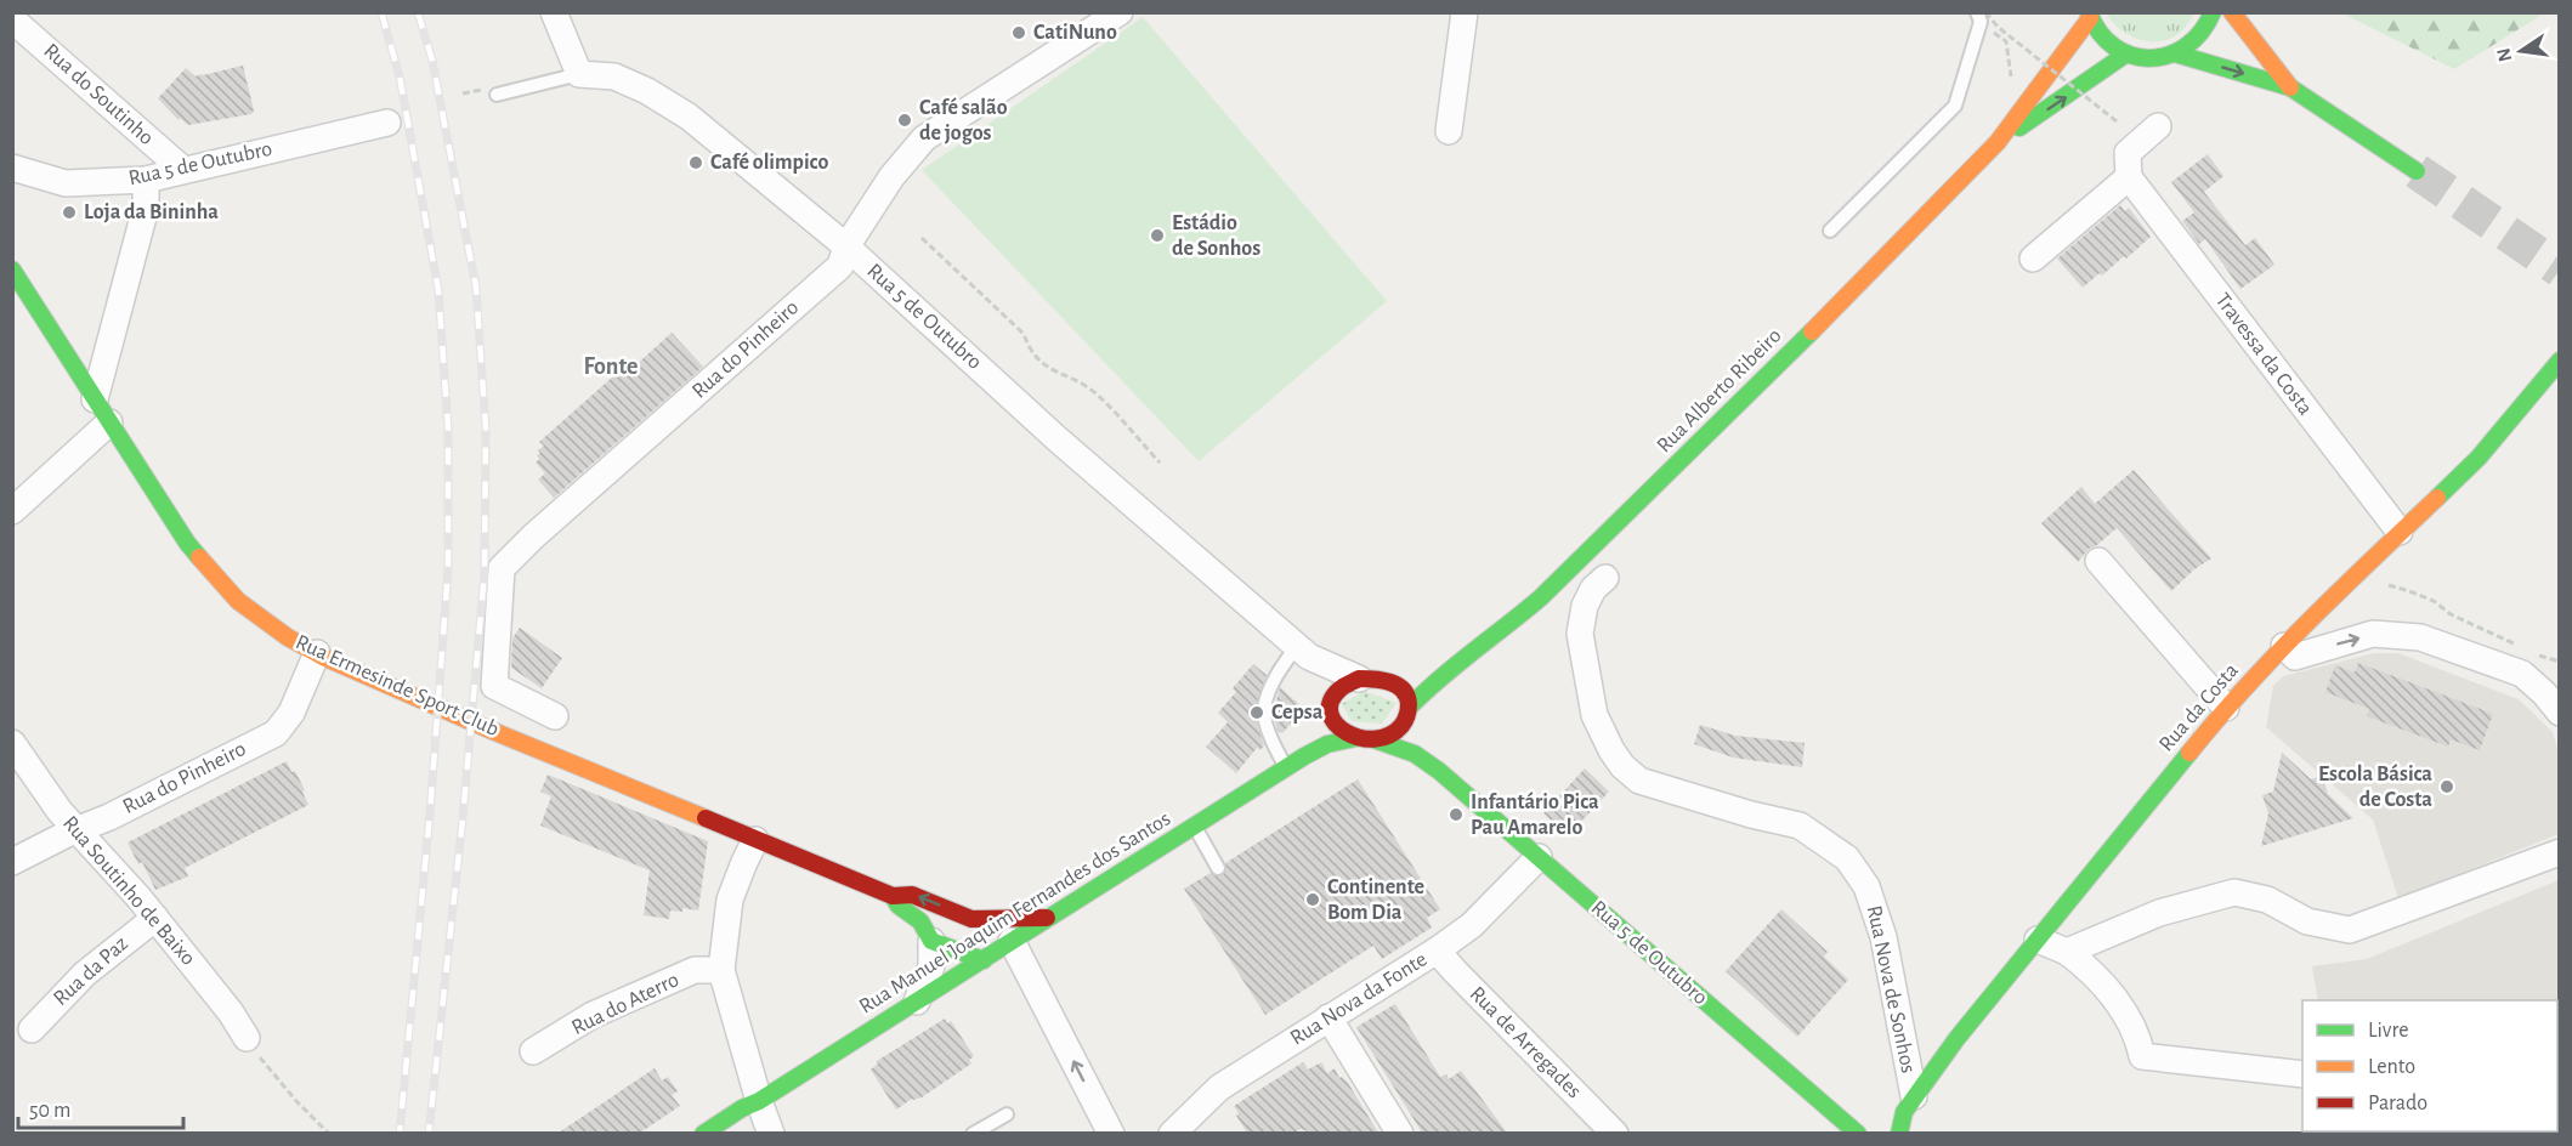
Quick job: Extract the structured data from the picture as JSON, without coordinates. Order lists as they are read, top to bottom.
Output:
{
  "streets": {
    "main road": [
      "Rua 5 de Outubro",
      "Rua Alberto Ribeiro",
      "Rua Ermesinde Sport Club",
      "Rua da Costa",
      "Rua Manuel Joaquim Fernandes dos Santos"
    ],
    "street": [
      "Rua do Soutinho",
      "Rua do Pinheiro",
      "Travessa da Costa",
      "Rua Soutinho de Baixo",
      "Rua da Paz",
      "Rua Nova de Sonhos",
      "Rua Nova da Fonte",
      "Rua do Aterro",
      "Rua de Arregades"
    ]
  },
  "crossings": [
    ["Rua do Soutinho", "Rua 5 de Outubro"],
    ["Rua 5 de Outubro", "Rua do Pinheiro"],
    ["Rua 5 de Outubro", "Rua Alberto Ribeiro"],
    ["Rua 5 de Outubro", "Rua Manuel Joaquim Fernandes dos Santos"],
    ["Rua 5 de Outubro", "Rua Nova da Fonte"],
    ["Rua do Pinheiro", "Rua Ermesinde Sport Club"],
    ["Rua do Pinheiro", "Rua Soutinho de Baixo"],
    ["Travessa da Costa", "Rua da Costa"],
    ["Rua Alberto Ribeiro", "Rua Manuel Joaquim Fernandes dos Santos"],
    ["Rua Ermesinde Sport Club", "Rua Manuel Joaquim Fernandes dos Santos"],
    ["Rua da Costa", "Rua Nova de Sonhos"],
    ["Rua Soutinho de Baixo", "Rua da Paz"],
    ["Rua Nova da Fonte", "Rua de Arregades"]
  ],
  "districts": ["Fonte"],
  "places": [
    "CatiNuno",
    "Café salão de jogos",
    "Café olimpico",
    "Loja da Bininha",
    "Estádio de Sonhos",
    "Cepsa",
    "Escola Básica de Costa",
    "Infantário Pica Pau Amarelo",
    "Continente Bom Dia"
  ],
  "legend": ["Livre", "Lento", "Parado"],
  "scale_bar": "50 m",
  "north": "left"
}
